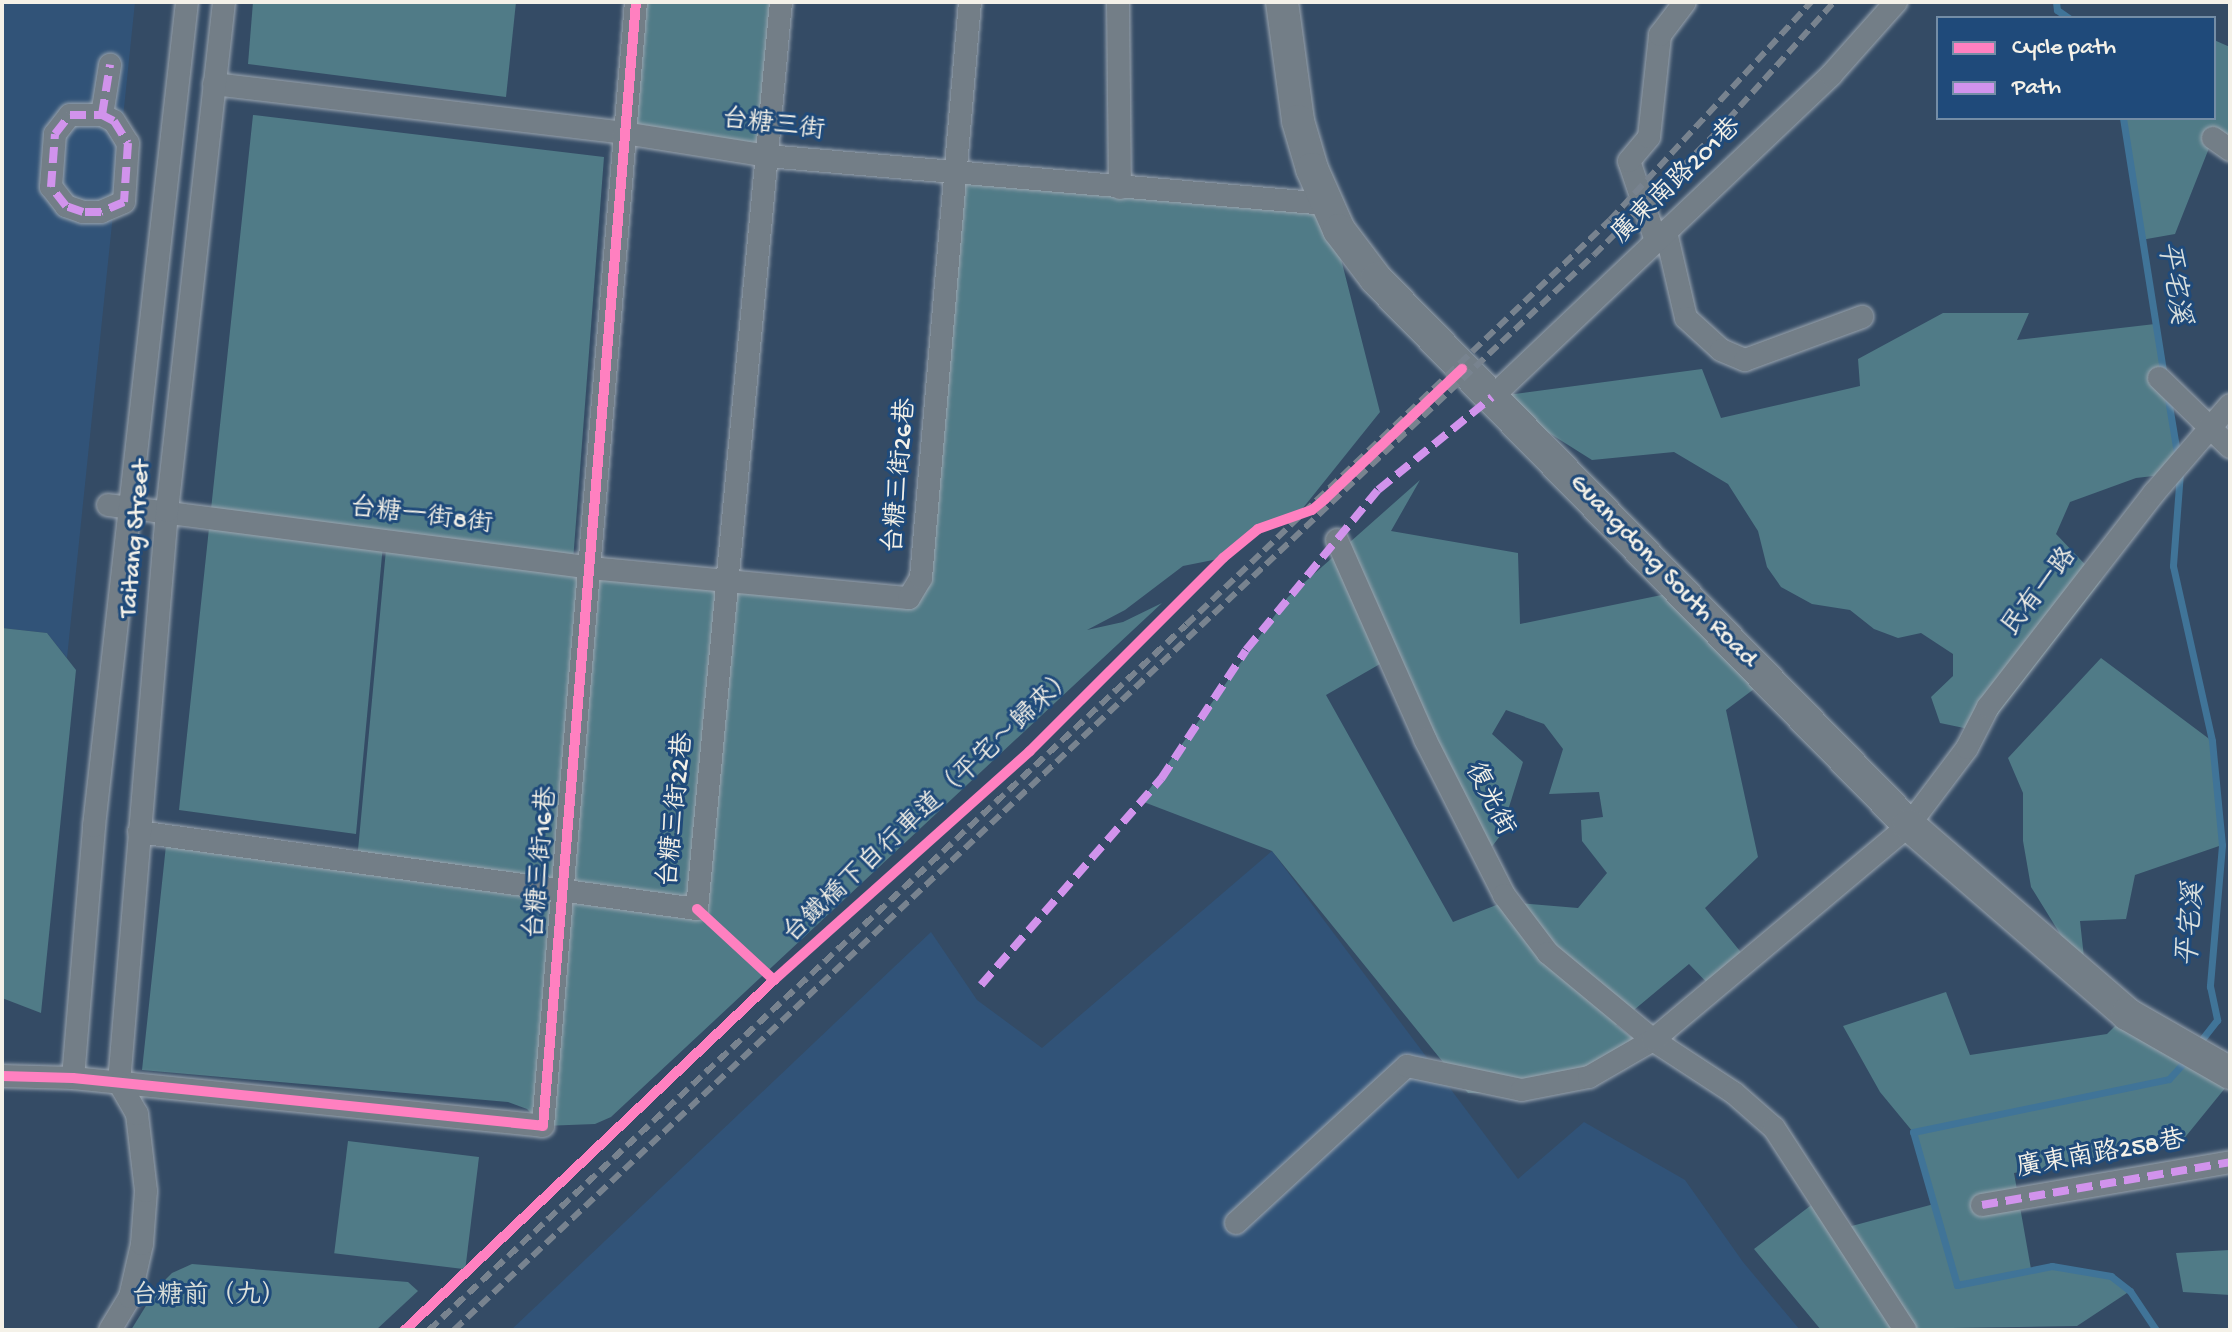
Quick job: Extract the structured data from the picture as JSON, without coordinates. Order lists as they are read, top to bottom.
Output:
{
  "streets": {
    "street": [
      "台糖三街",
      "廣東南路201巷",
      "台糖三街26巷",
      "台糖一街8街",
      "Taitang Street",
      "Guangdong South Road",
      "民有一路",
      "復光街",
      "台糖三街22巷",
      "台糖三街16巷",
      "廣東南路258巷"
    ],
    "cycle path": ["台鐵橋下自行車道（平宅～歸來）"]
  },
  "crossings": [
    ["台糖三街", "台糖三街26巷"],
    ["台糖三街", "Taitang Street"],
    ["台糖三街", "Guangdong South Road"],
    ["台糖三街", "台糖三街22巷"],
    ["台糖三街", "台糖三街16巷"],
    ["廣東南路201巷", "Guangdong South Road"],
    ["台糖三街26巷", "台糖一街8街"],
    ["台糖三街26巷", "台糖三街22巷"],
    ["台糖一街8街", "Taitang Street"],
    ["台糖一街8街", "台糖三街22巷"],
    ["台糖一街8街", "台糖三街16巷"],
    ["Taitang Street", "台糖三街22巷"],
    ["Taitang Street", "台糖三街16巷"],
    ["Guangdong South Road", "民有一路"],
    ["台糖三街22巷", "台糖三街16巷"]
  ],
  "water": ["平宅溪"],
  "parks": ["台糖前（九）"],
  "legend": ["Cycle path", "Path"]
}
